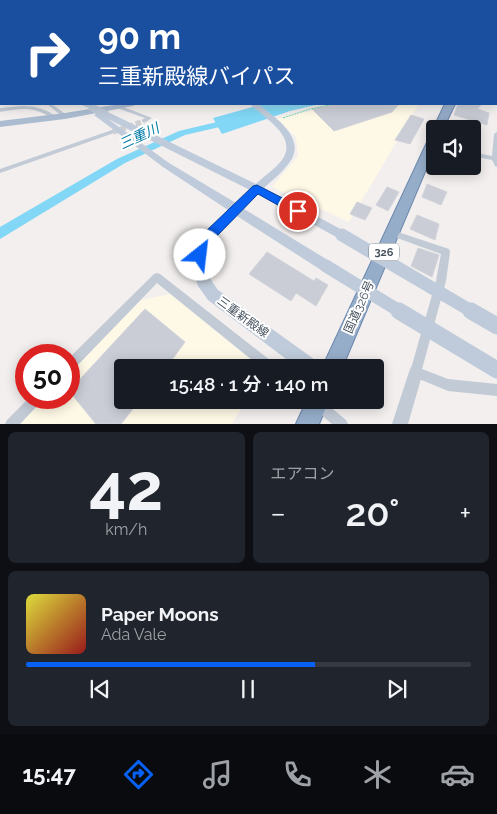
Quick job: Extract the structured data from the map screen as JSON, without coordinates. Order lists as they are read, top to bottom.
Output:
{
  "streets": {
    "highway": ["326", "国道326号"],
    "main road": ["三重新殿線"]
  },
  "water": ["三重川"],
  "page": {
    "turn": ["90 m", "三重新殿線バイパス"],
    "limit": "50",
    "trip": "15:48 · 1 分 · 140 m",
    "tile": [
      ["42", "km/h"],
      "エアコン"
    ],
    "heat": ["−", "20°", "+"],
    "song": ["Paper Moons", "Ada Vale"],
    "tabs": "15:47"
  }
}
